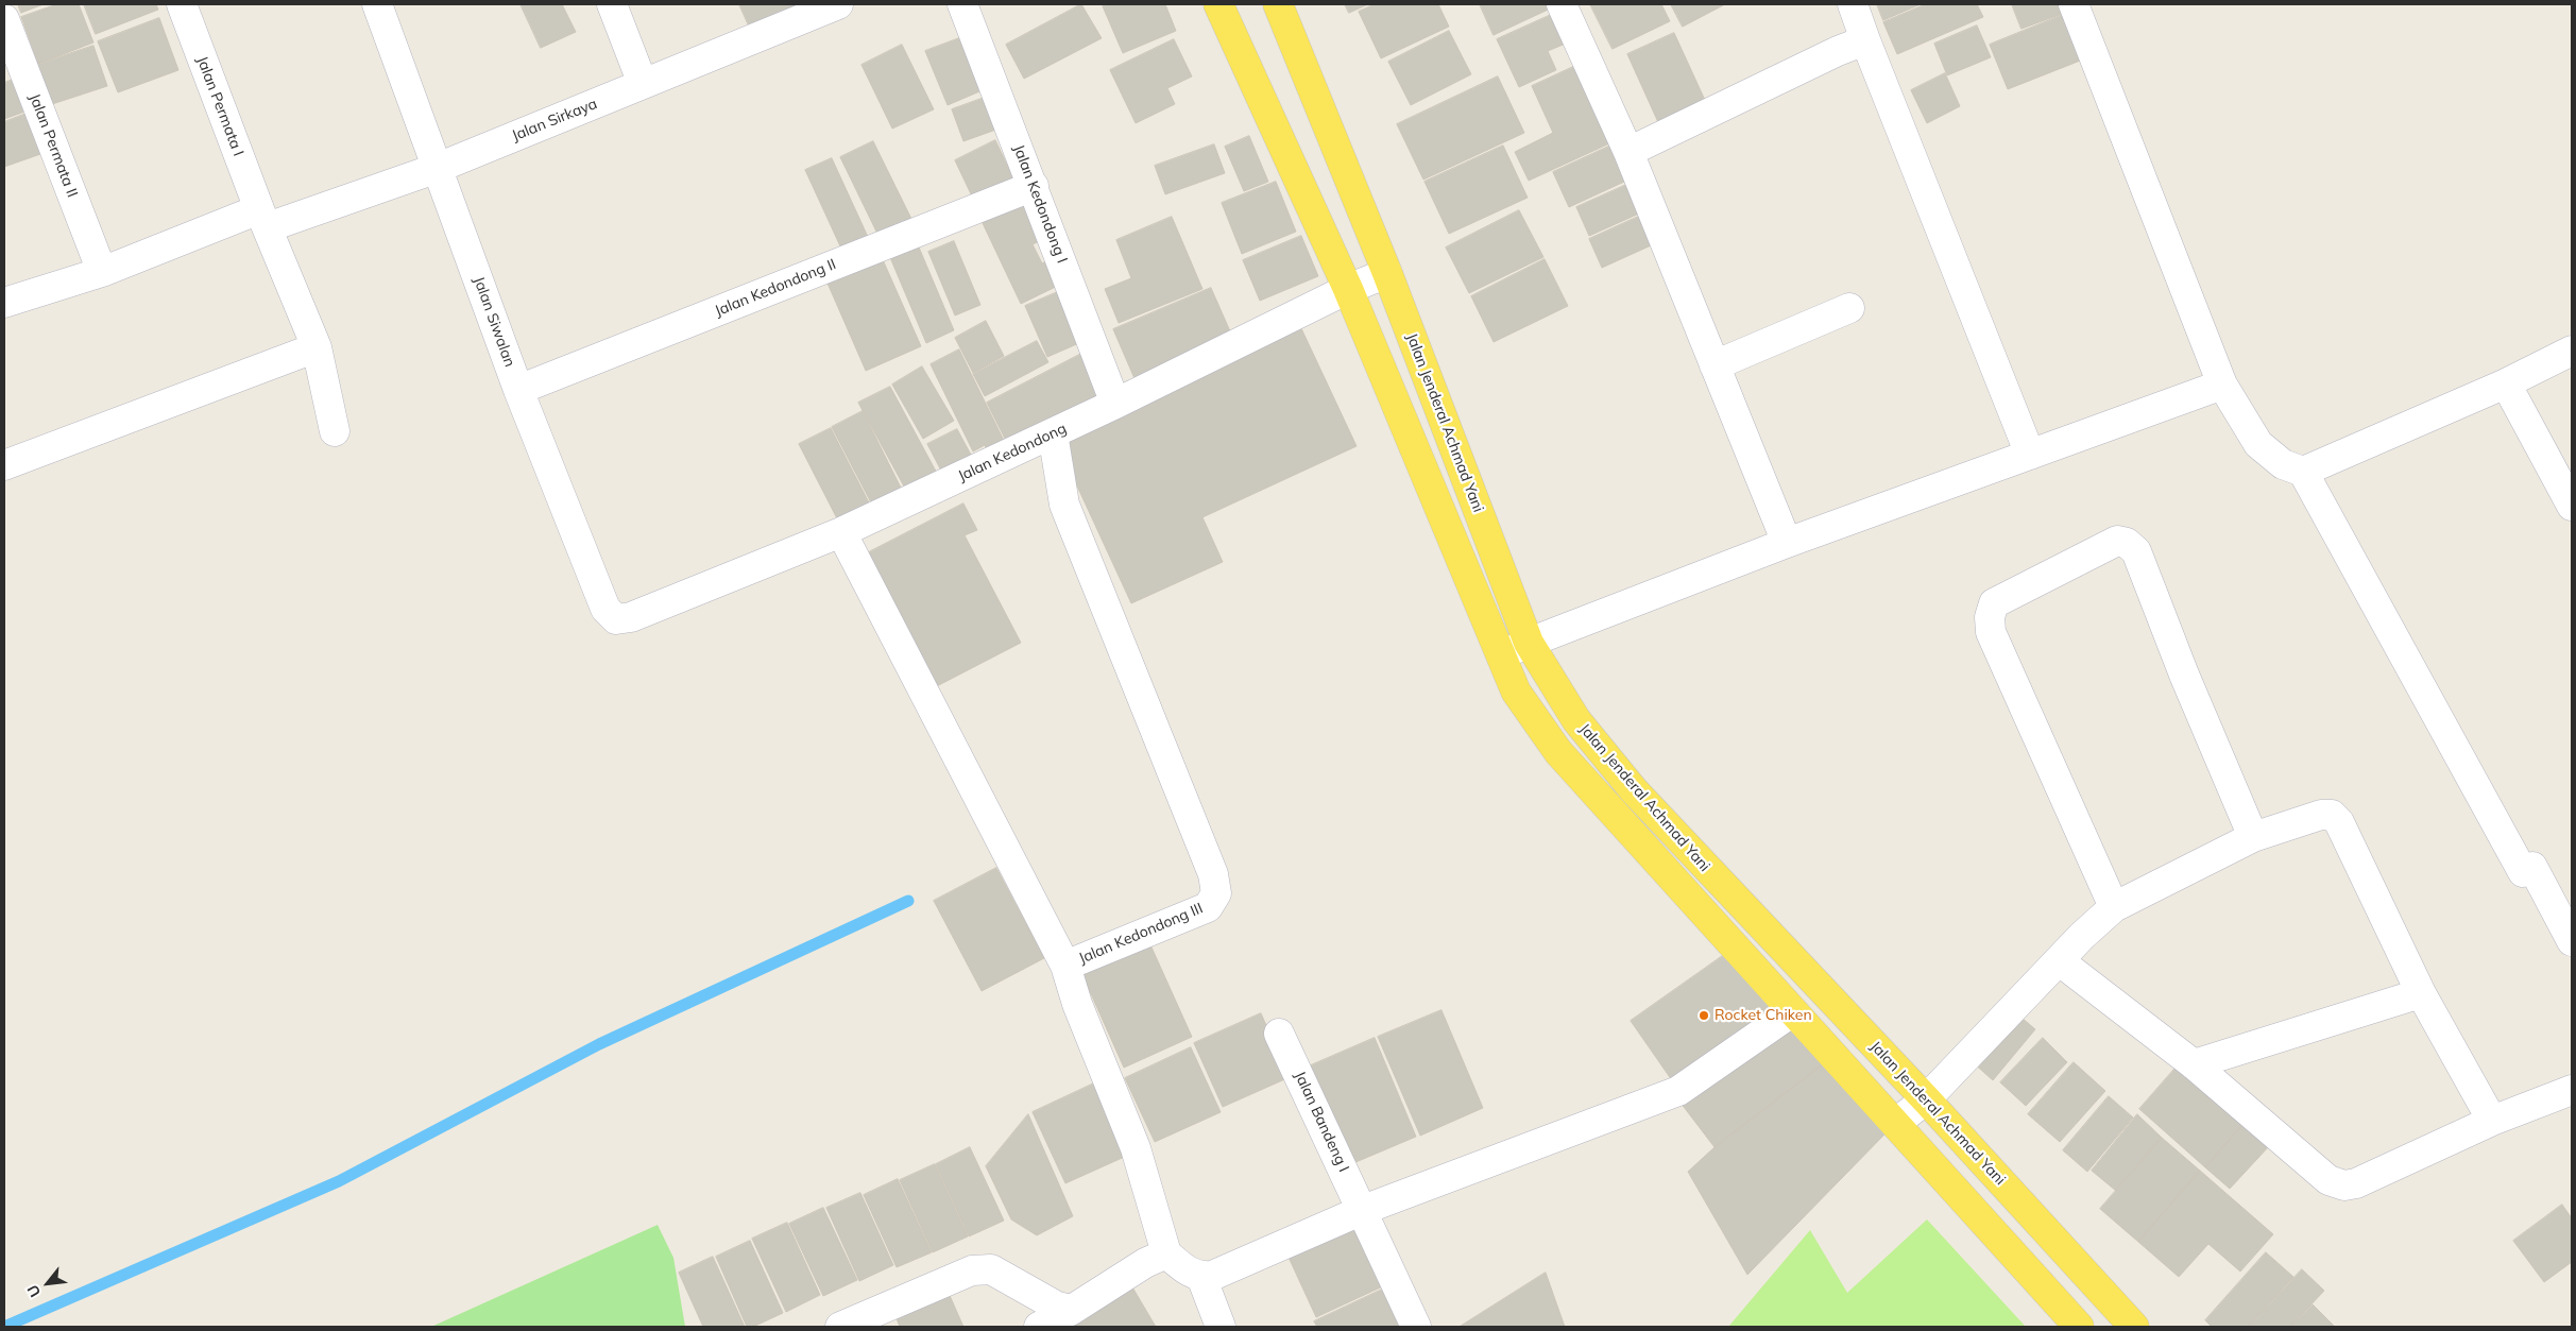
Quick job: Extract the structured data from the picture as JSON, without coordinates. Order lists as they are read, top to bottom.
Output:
{
  "streets": {
    "main road": ["Jalan Jenderal Achmad Yani"],
    "street": [
      "Jalan Permata I",
      "Jalan Sirkaya",
      "Jalan Permata II",
      "Jalan Kedondong I",
      "Jalan Kedondong II",
      "Jalan Siwalan",
      "Jalan Kedondong",
      "Jalan Kedondong III",
      "Jalan Bandeng I"
    ]
  },
  "crossings": [
    ["Jalan Permata I", "Jalan Sirkaya"],
    ["Jalan Sirkaya", "Jalan Permata II"],
    ["Jalan Sirkaya", "Jalan Siwalan"],
    ["Jalan Kedondong I", "Jalan Kedondong II"],
    ["Jalan Kedondong I", "Jalan Kedondong"],
    ["Jalan Kedondong II", "Jalan Siwalan"],
    ["Jalan Siwalan", "Jalan Kedondong"],
    ["Jalan Jenderal Achmad Yani", "Jalan Kedondong"],
    ["Jalan Kedondong", "Jalan Kedondong III"]
  ],
  "places": ["Rocket Chiken"],
  "north": "bottom left"
}
